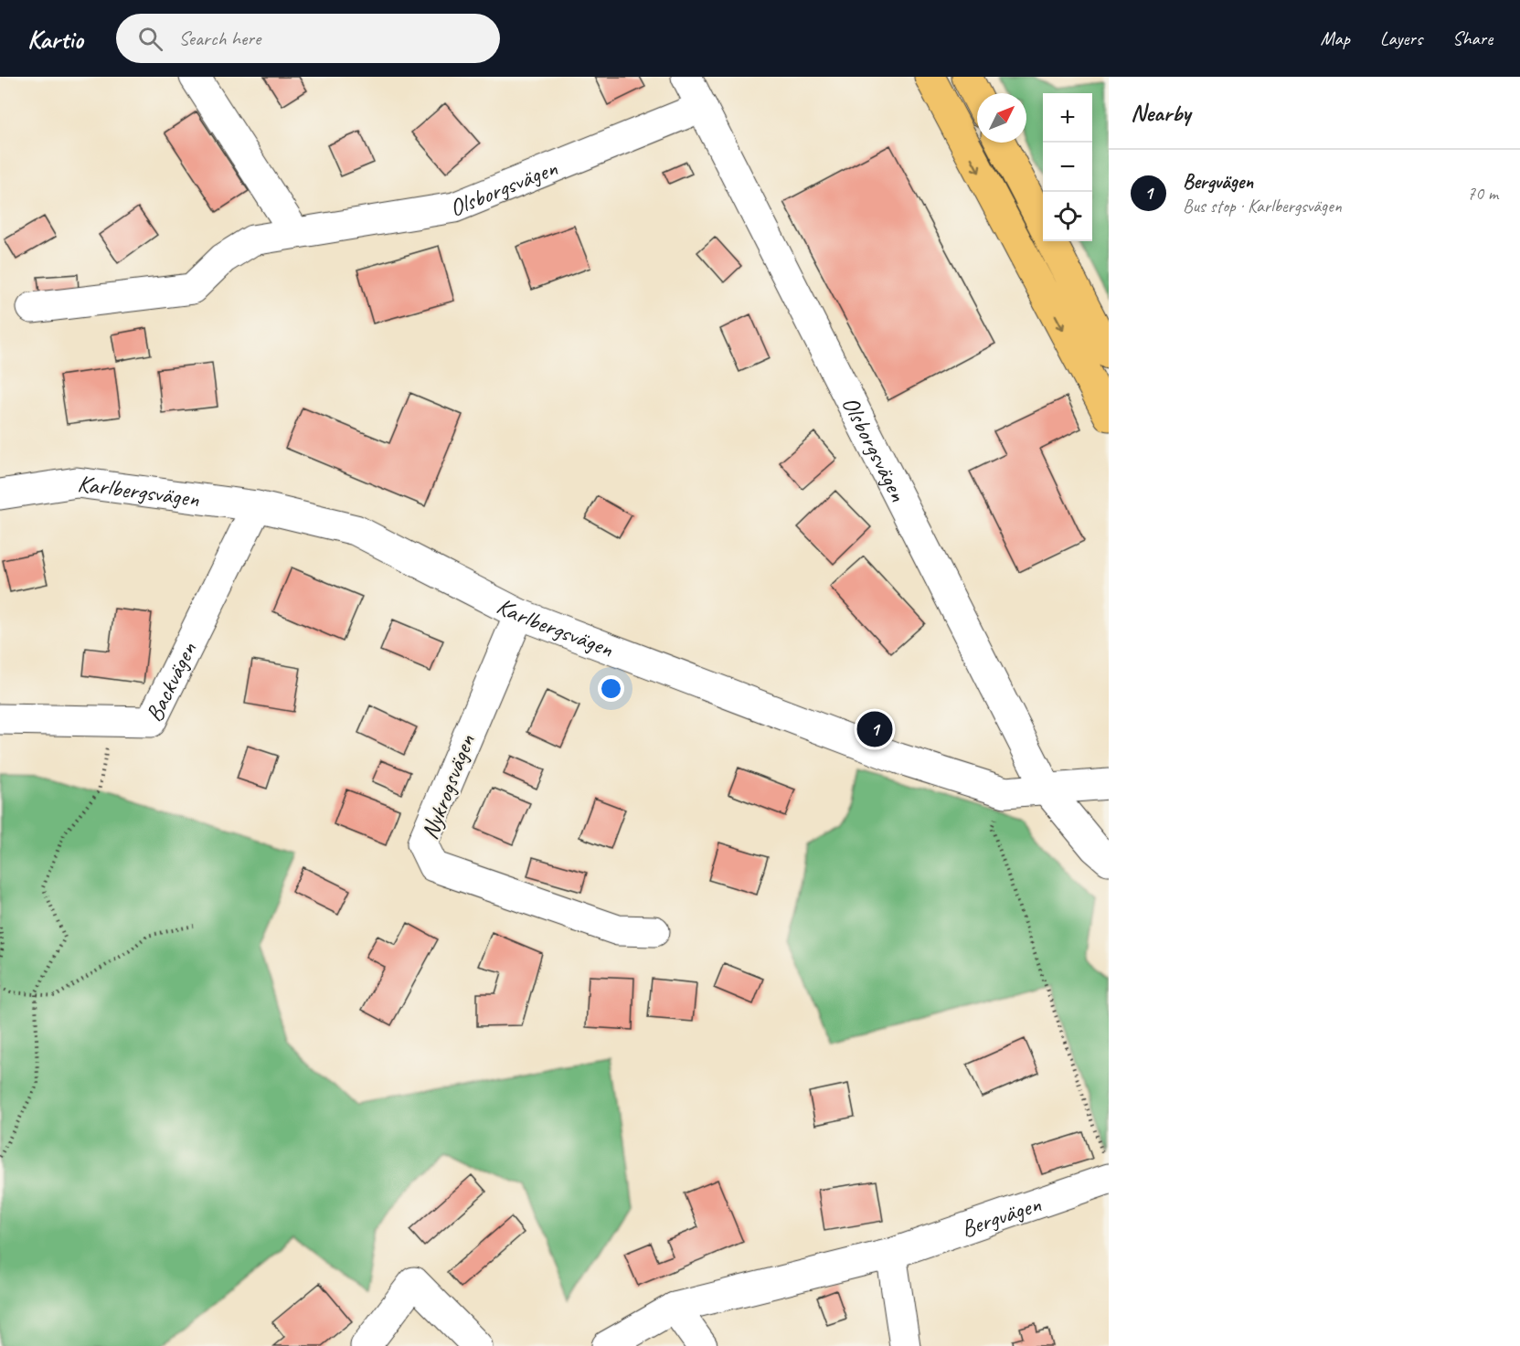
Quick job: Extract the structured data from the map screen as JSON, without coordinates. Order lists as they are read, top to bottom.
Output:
{
  "streets": {
    "street": [
      "Olsborgsvägen",
      "Karlbergsvägen",
      "Backvägen",
      "Nykrogsvägen",
      "Bergvägen"
    ]
  },
  "crossings": [
    ["Olsborgsvägen", "Karlbergsvägen"],
    ["Karlbergsvägen", "Backvägen"],
    ["Karlbergsvägen", "Nykrogsvägen"]
  ],
  "north": "top right",
  "page": {
    "header": "Kartio",
    "search": "Search here",
    "nav": ["Map", "Layers", "Share"],
    "heading": "Nearby",
    "map_buttons": ["+", "−"],
    "list": [
      {
        "mark": "1",
        "name": "Bergvägen",
        "note": "Bus stop · Karlbergsvägen",
        "value": "70 m"
      }
    ],
    "pins": "1"
  }
}
